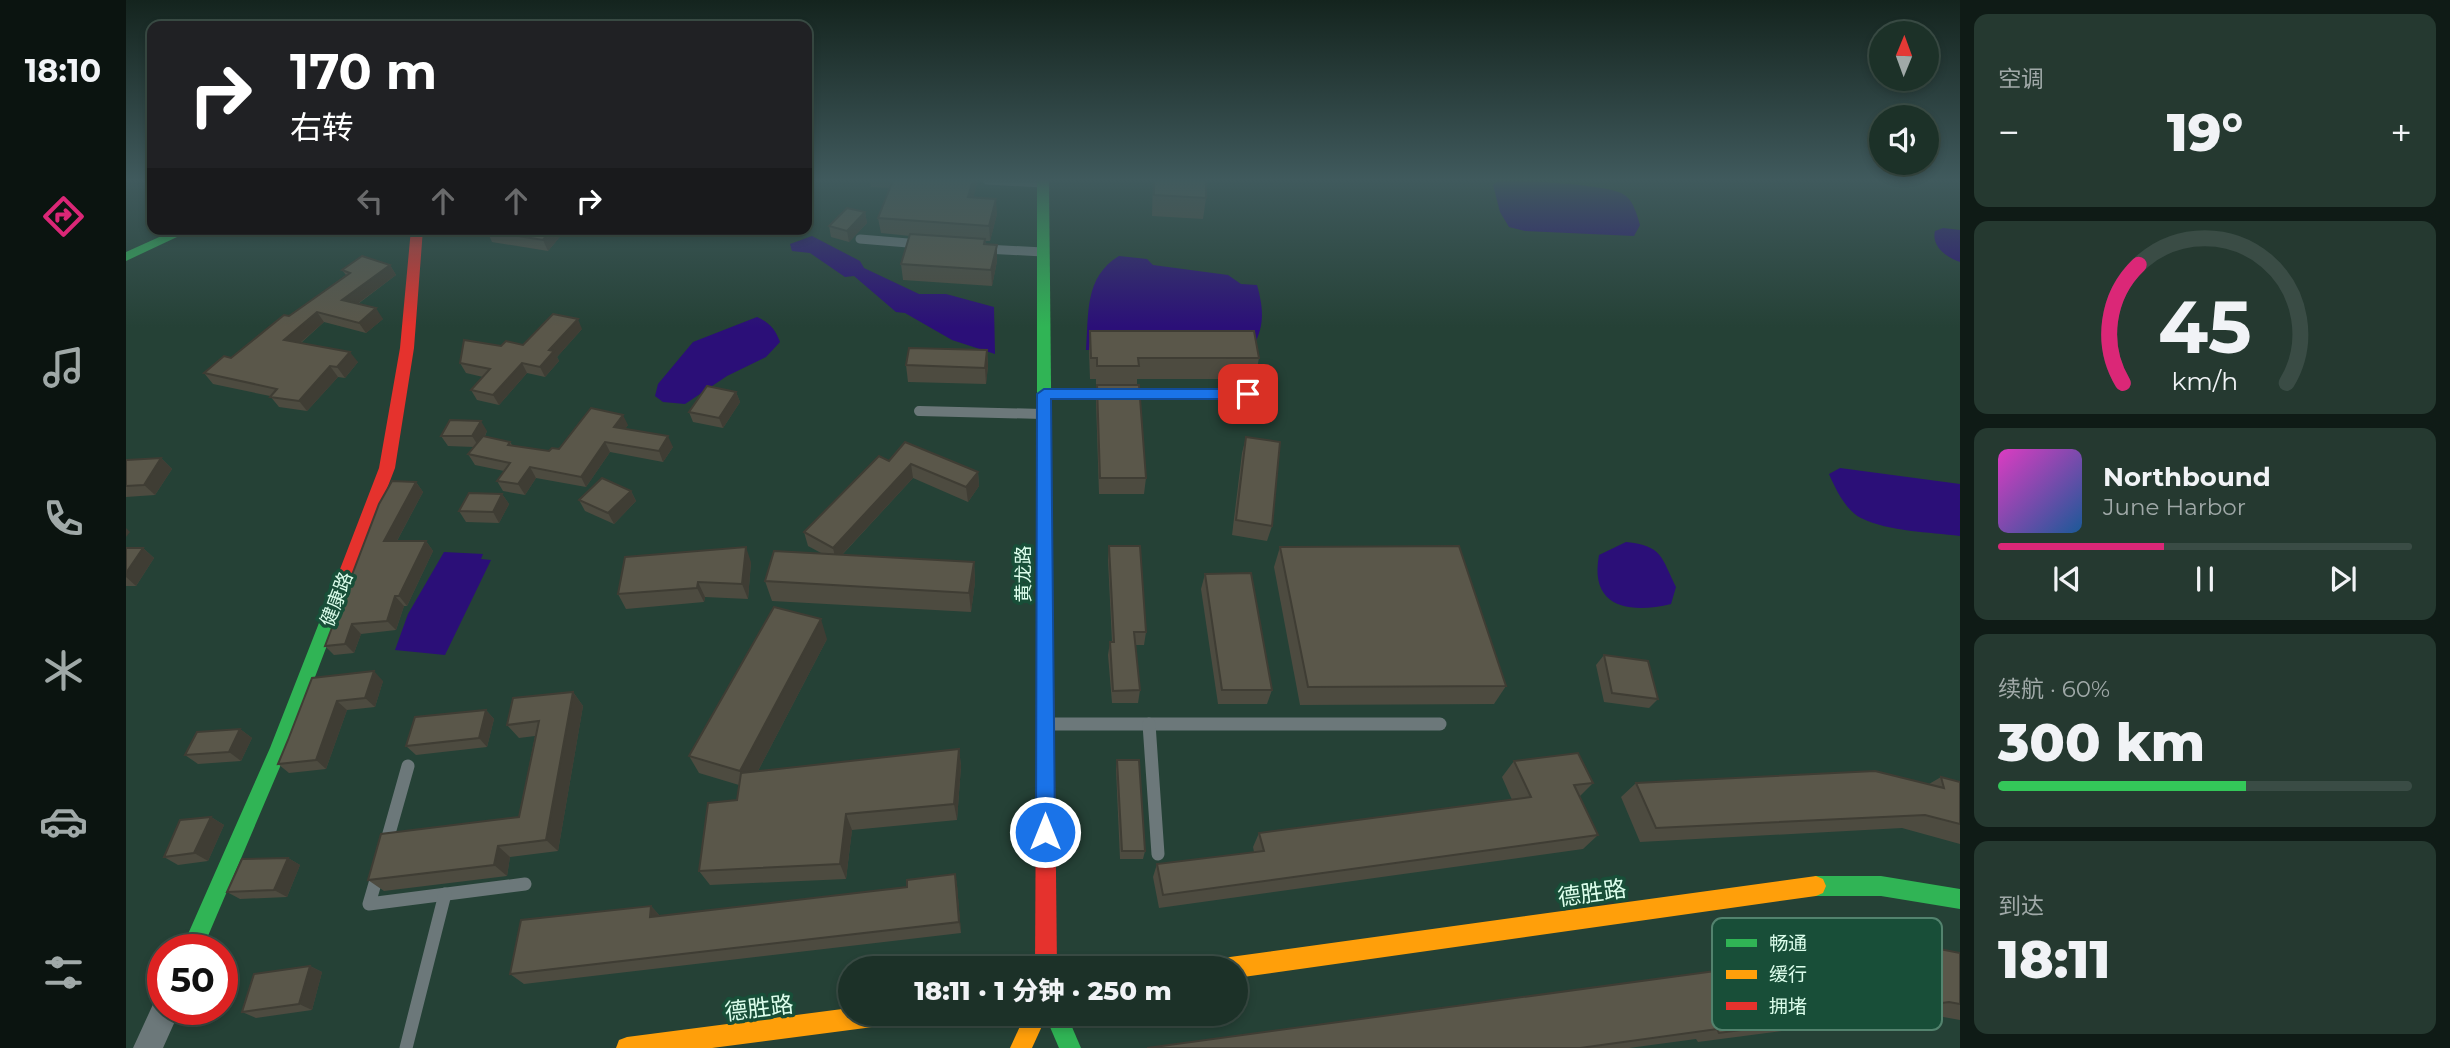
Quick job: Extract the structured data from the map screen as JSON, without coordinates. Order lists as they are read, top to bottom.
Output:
{
  "streets": {
    "main road": ["黄龙路", "健康路", "德胜路"]
  },
  "legend": ["畅通", "缓行", "拥堵"],
  "north": "top",
  "page": {
    "tabs": "18:10",
    "tile": [
      "空调",
      ["续航 · 60%", "300 km"],
      ["到达", "18:11"]
    ],
    "turn": ["170 m", "右转"],
    "heat": ["−", "19°", "+"],
    "song": ["Northbound", "June Harbor"],
    "limit": "50",
    "trip": "18:11 · 1 分钟 · 250 m",
    "gauge": ["45", "km/h"]
  }
}
